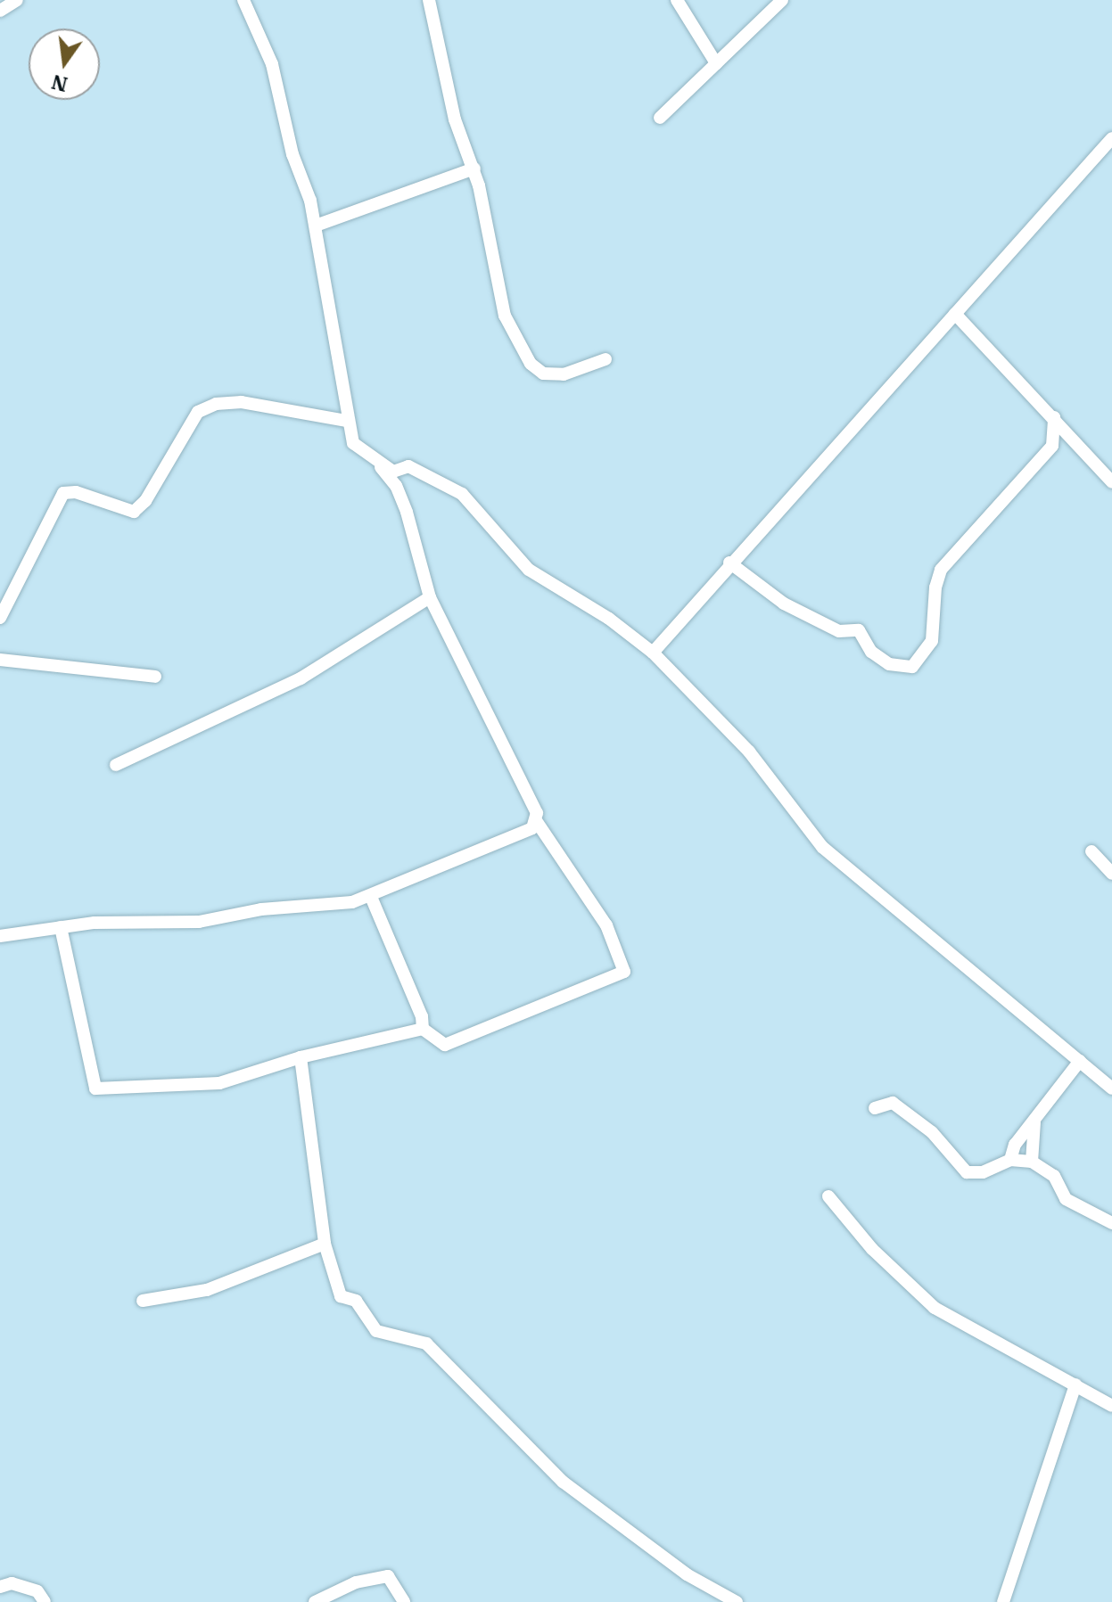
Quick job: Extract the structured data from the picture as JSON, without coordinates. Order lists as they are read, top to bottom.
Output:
{
  "north": "bottom"
}
